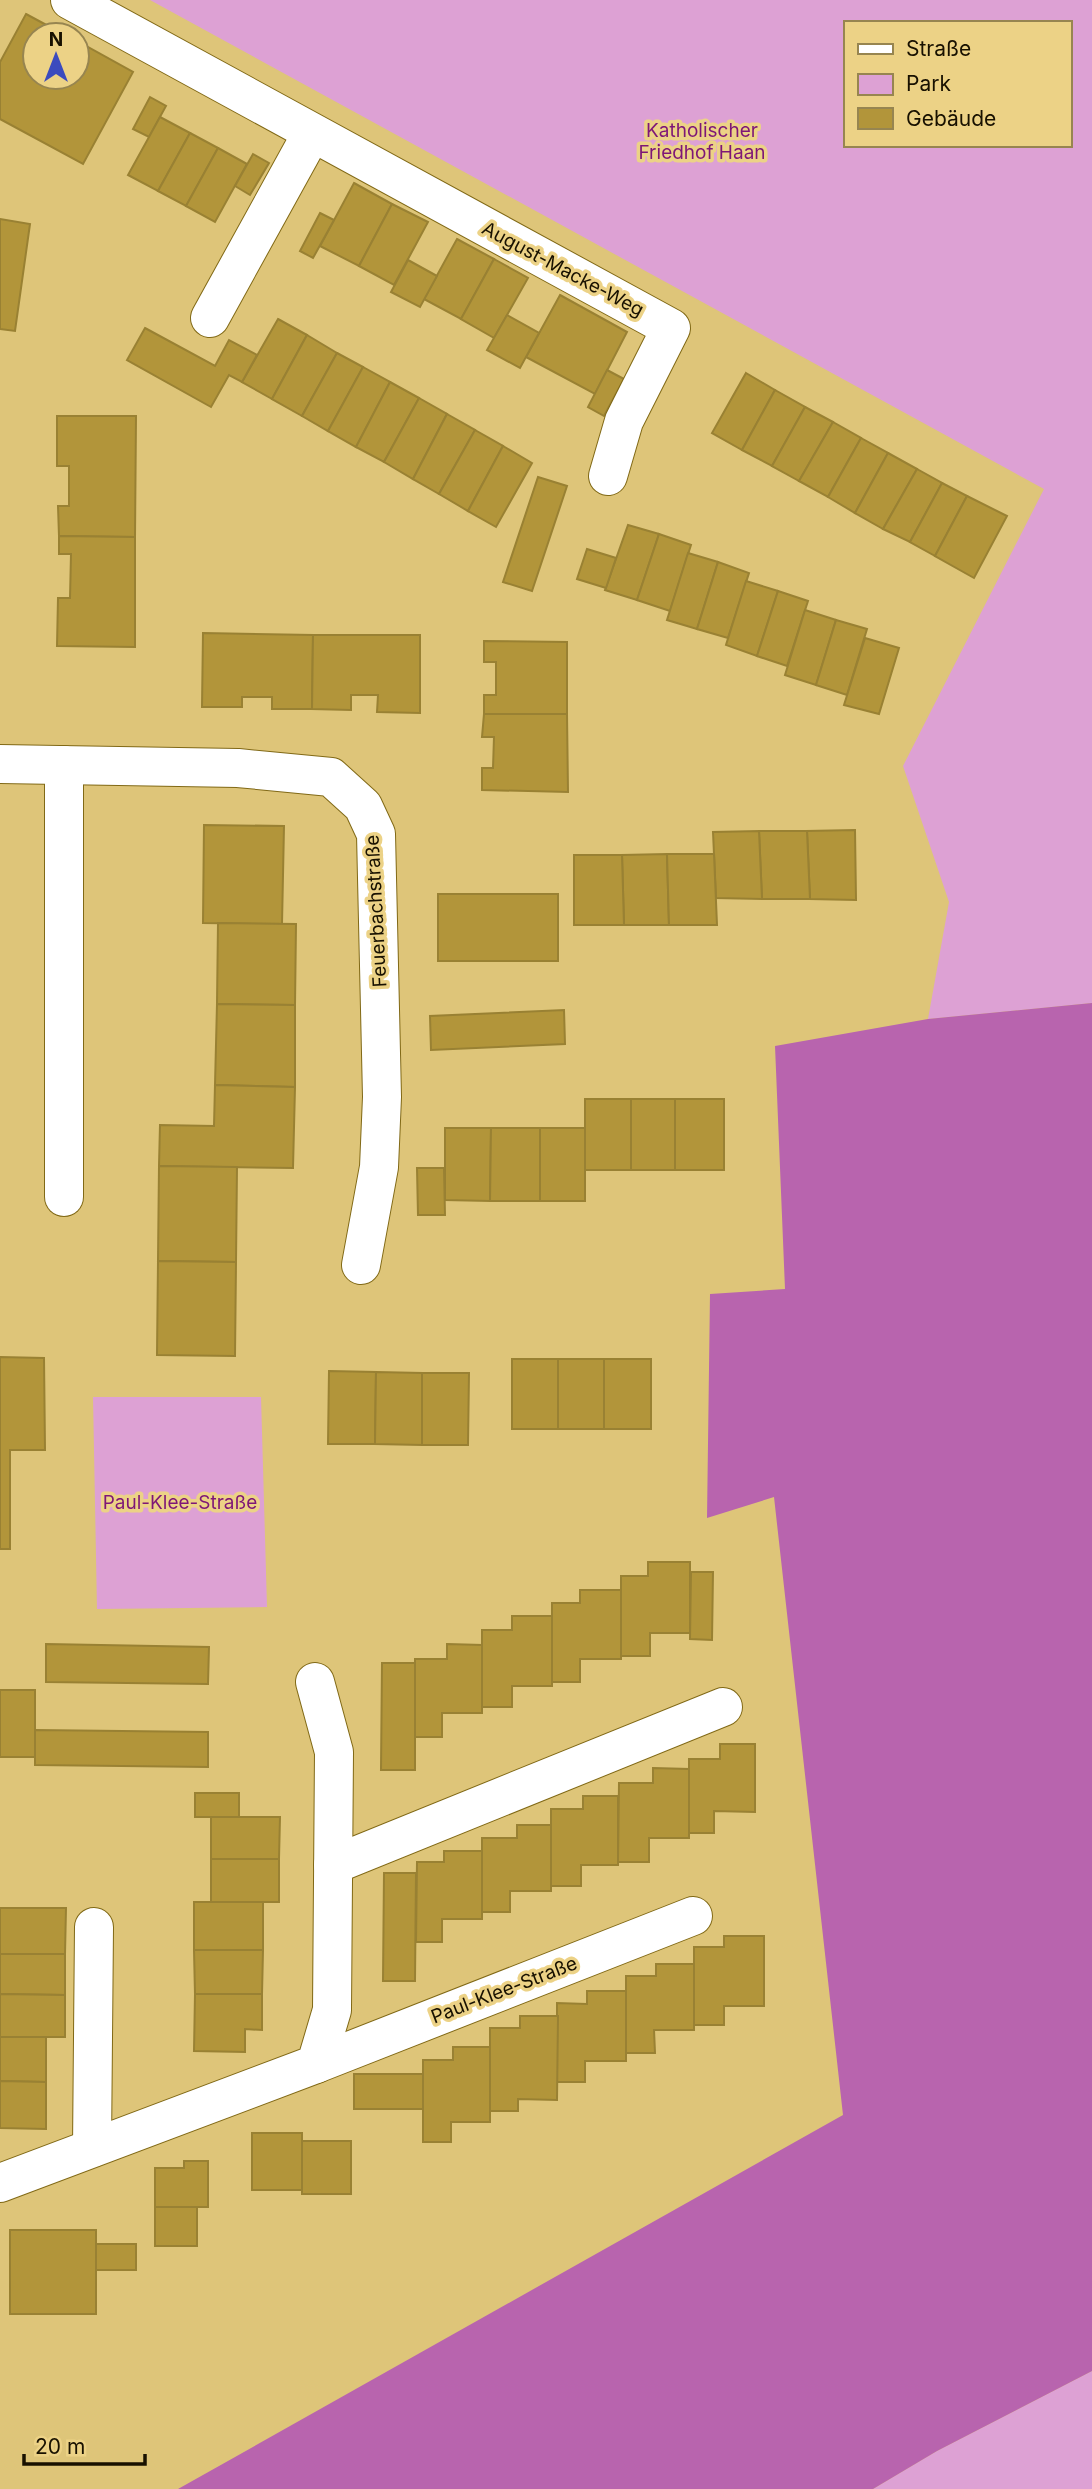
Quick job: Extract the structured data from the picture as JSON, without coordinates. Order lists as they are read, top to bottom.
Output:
{
  "streets": {
    "street": ["August-Macke-Weg", "Feuerbachstraße", "Paul-Klee-Straße"]
  },
  "parks": ["Katholischer Friedhof Haan", "Paul-Klee-Straße"],
  "legend": ["Straße", "Park", "Gebäude"],
  "scale_bar": "20 m",
  "north": "top"
}
